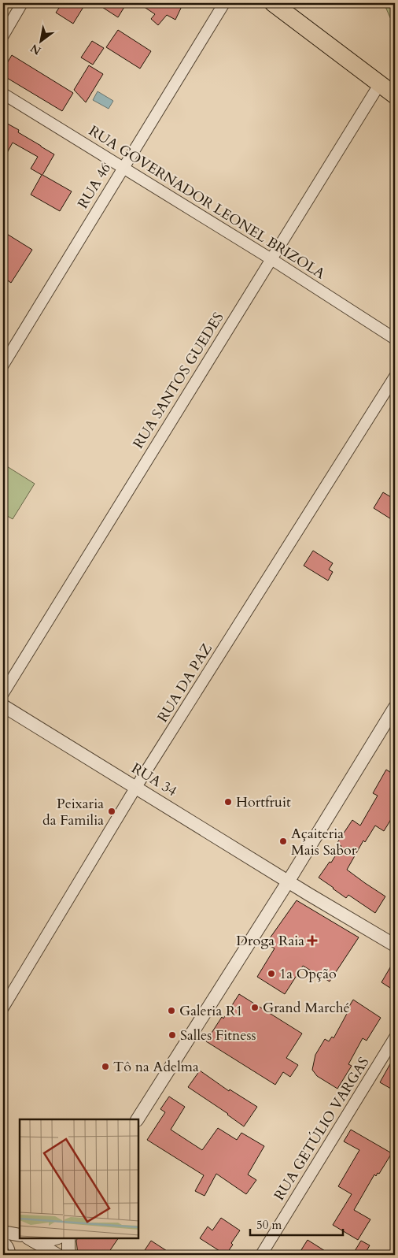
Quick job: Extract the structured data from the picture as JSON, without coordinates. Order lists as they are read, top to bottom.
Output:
{
  "streets": {
    "street": [
      "RUA 46",
      "RUA GOVERNADOR LEONEL BRIZOLA",
      "RUA SANTOS GUEDES",
      "RUA DA PAZ",
      "RUA 34",
      "RUA GETÚLIO VARGAS"
    ]
  },
  "crossings": [
    ["RUA 46", "RUA GOVERNADOR LEONEL BRIZOLA"],
    ["RUA GOVERNADOR LEONEL BRIZOLA", "RUA SANTOS GUEDES"],
    ["RUA DA PAZ", "RUA 34"]
  ],
  "places": {
    "other": [
      "Hortfruit",
      "Peixaria da Familia",
      "Açaiteria Mais Sabor",
      "1a Opção",
      "Grand Marché",
      "Galeria R1",
      "Salles Fitness",
      "Tô na Adelma"
    ],
    "health": ["Droga Raia"]
  },
  "scale_bar": "50 m",
  "north": "bottom left"
}
